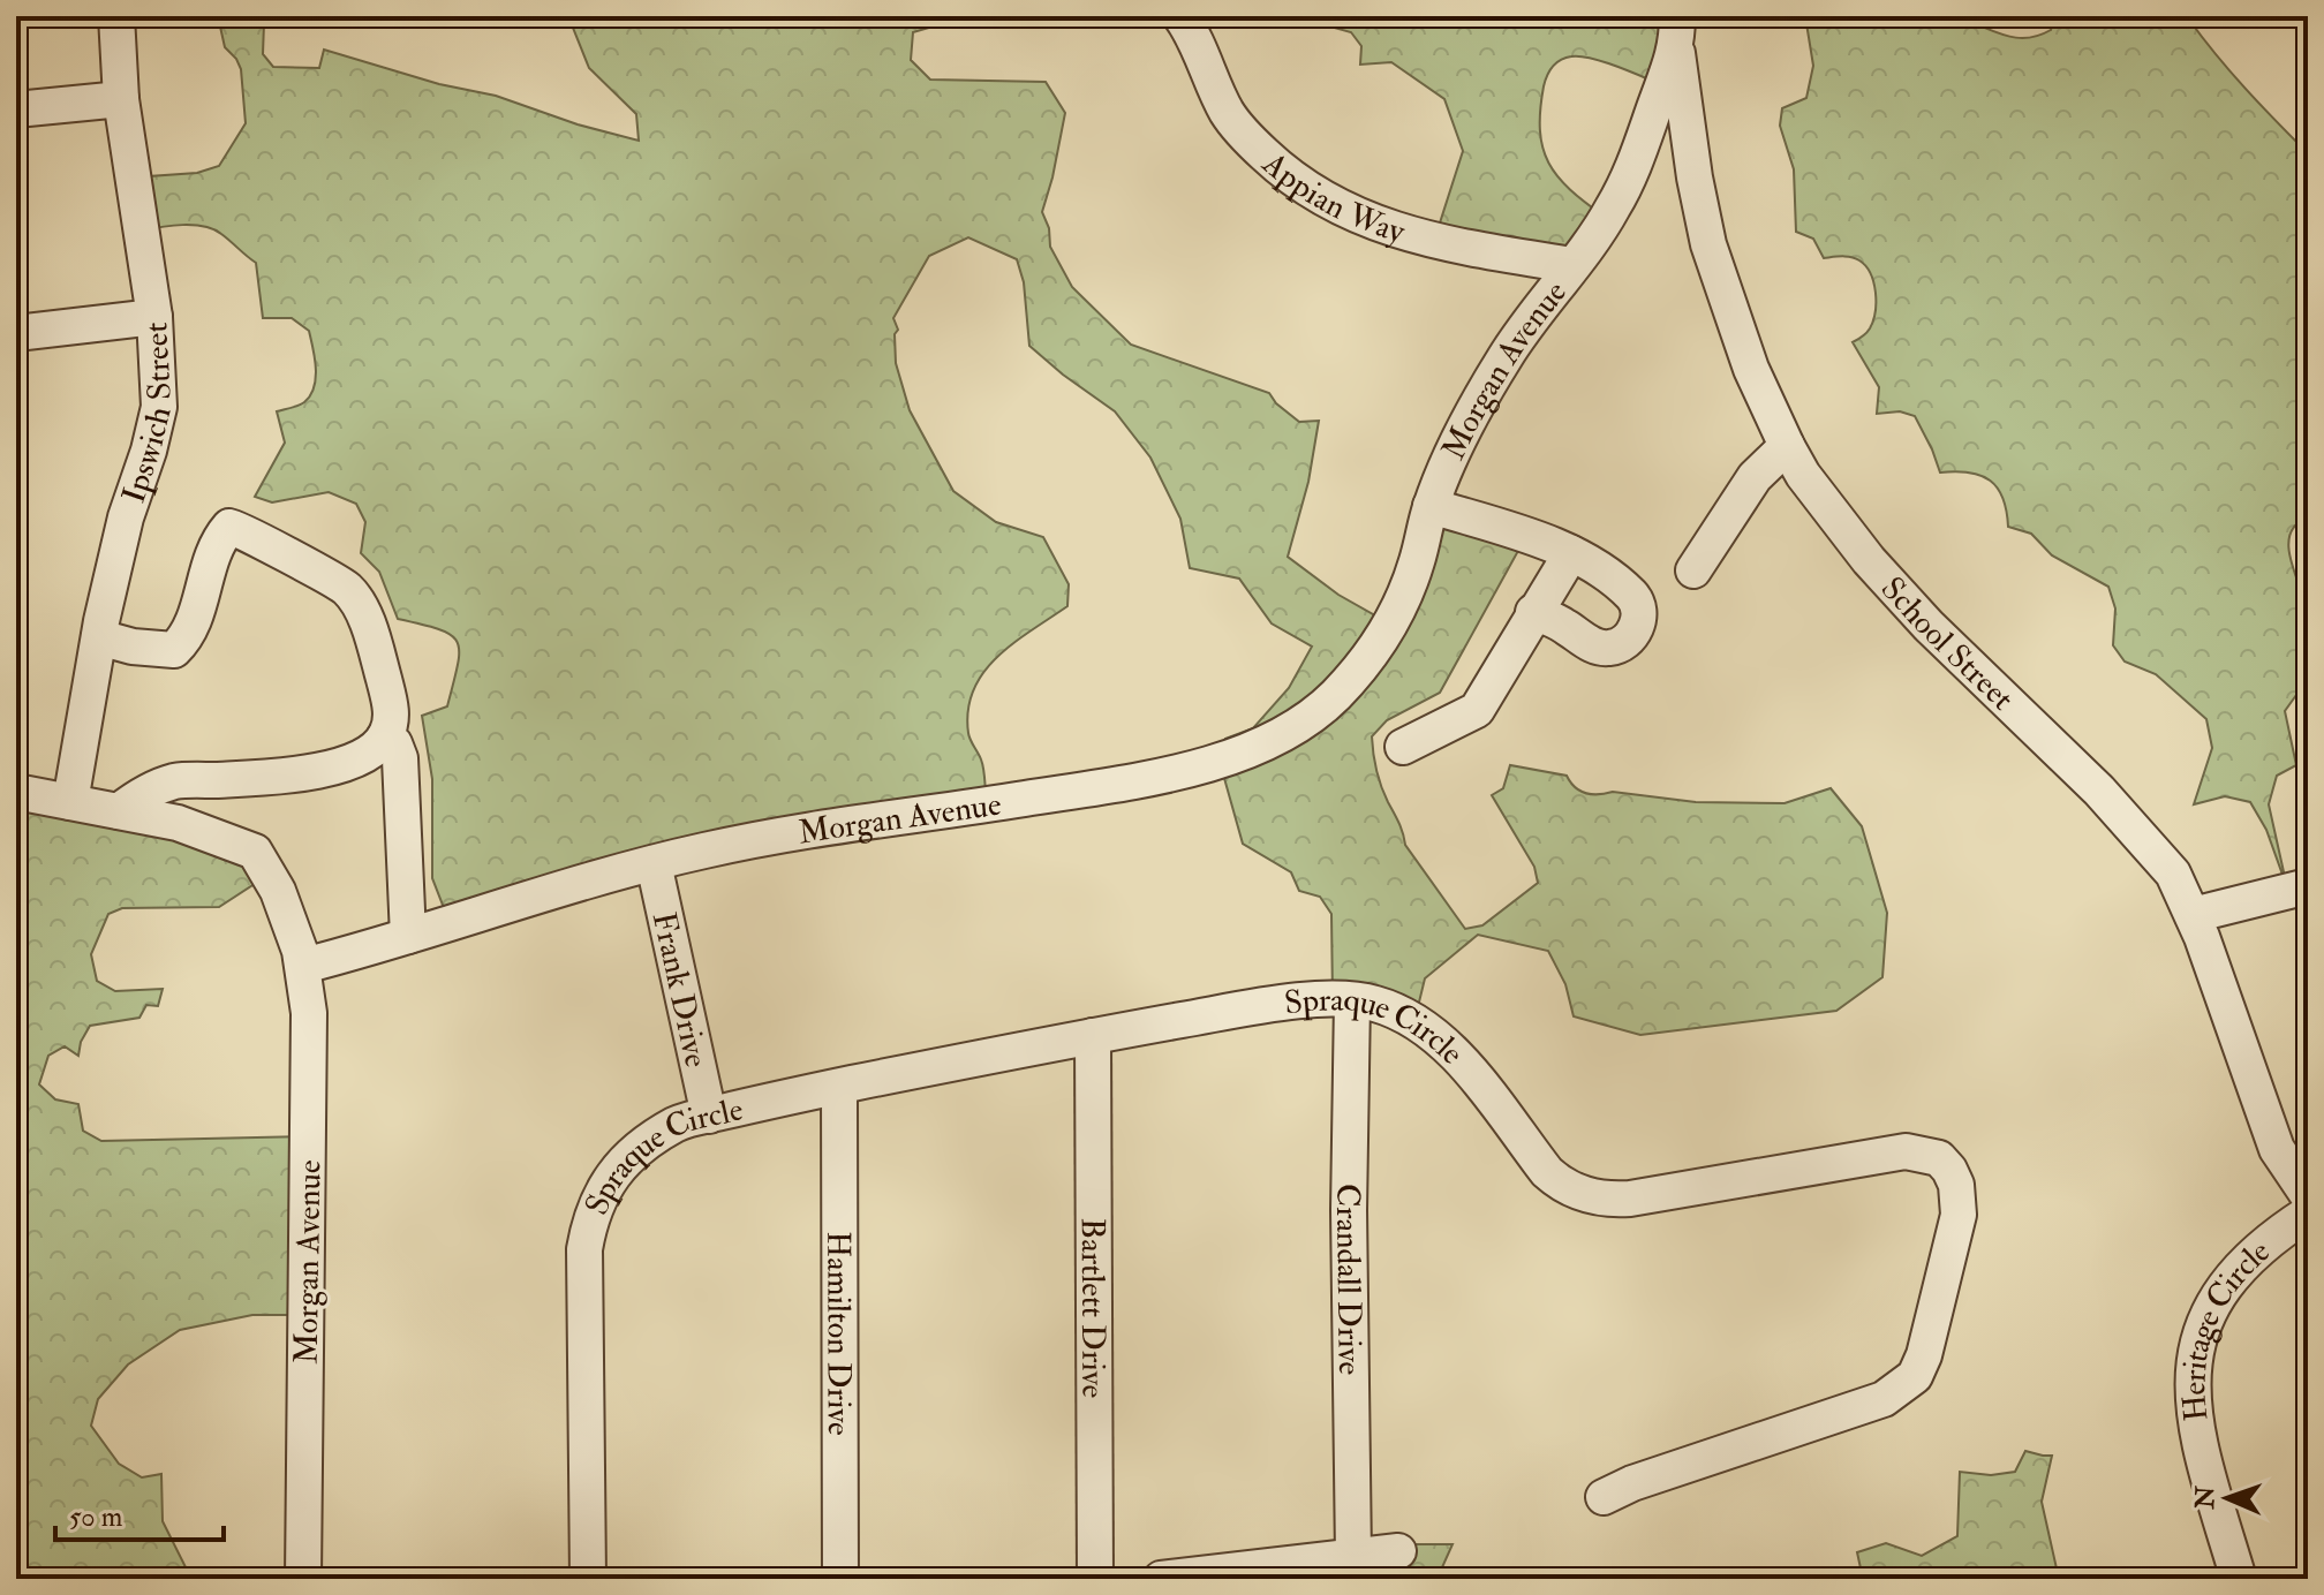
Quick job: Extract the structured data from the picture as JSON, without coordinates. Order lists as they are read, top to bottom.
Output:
{
  "streets": {
    "street": [
      "Appian Way",
      "Morgan Avenue",
      "Ipswich Street",
      "School Street",
      "Frank Drive",
      "Spraque Circle",
      "Crandall Drive",
      "Bartlett Drive",
      "Hamilton Drive",
      "Heritage Circle"
    ]
  },
  "crossings": [
    ["Appian Way", "Morgan Avenue"],
    ["Morgan Avenue", "School Street"],
    ["Morgan Avenue", "Frank Drive"],
    ["Frank Drive", "Spraque Circle"],
    ["Spraque Circle", "Crandall Drive"],
    ["Spraque Circle", "Bartlett Drive"],
    ["Spraque Circle", "Hamilton Drive"]
  ],
  "scale_bar": "50 m",
  "north": "left"
}
